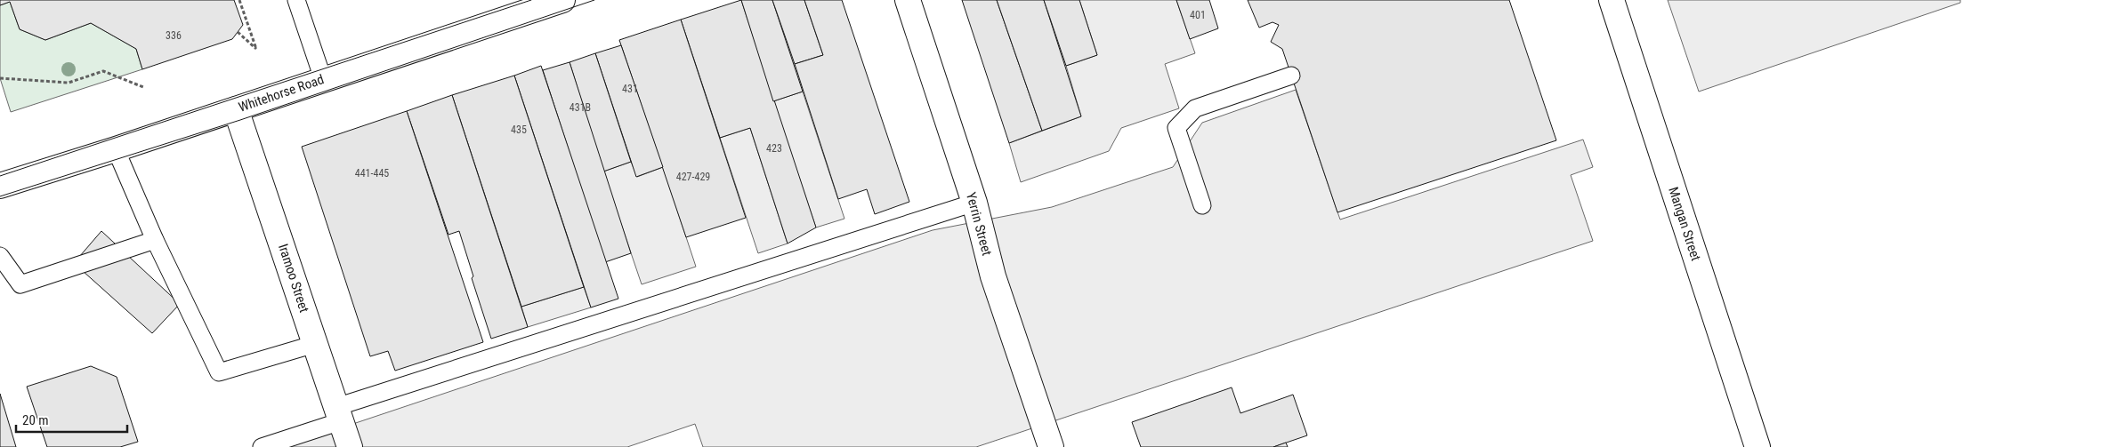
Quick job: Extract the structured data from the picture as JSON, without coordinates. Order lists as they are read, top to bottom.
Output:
{
  "streets": {
    "street": [
      "Whitehorse Road",
      "Yerrin Street",
      "Mangan Street",
      "Iramoo Street"
    ]
  },
  "crossings": [
    ["Whitehorse Road", "Iramoo Street"]
  ],
  "house_numbers": [
    "401",
    "336",
    "431",
    "431B",
    "435",
    "423",
    "441-445",
    "427-429"
  ],
  "scale_bar": "20 m"
}
